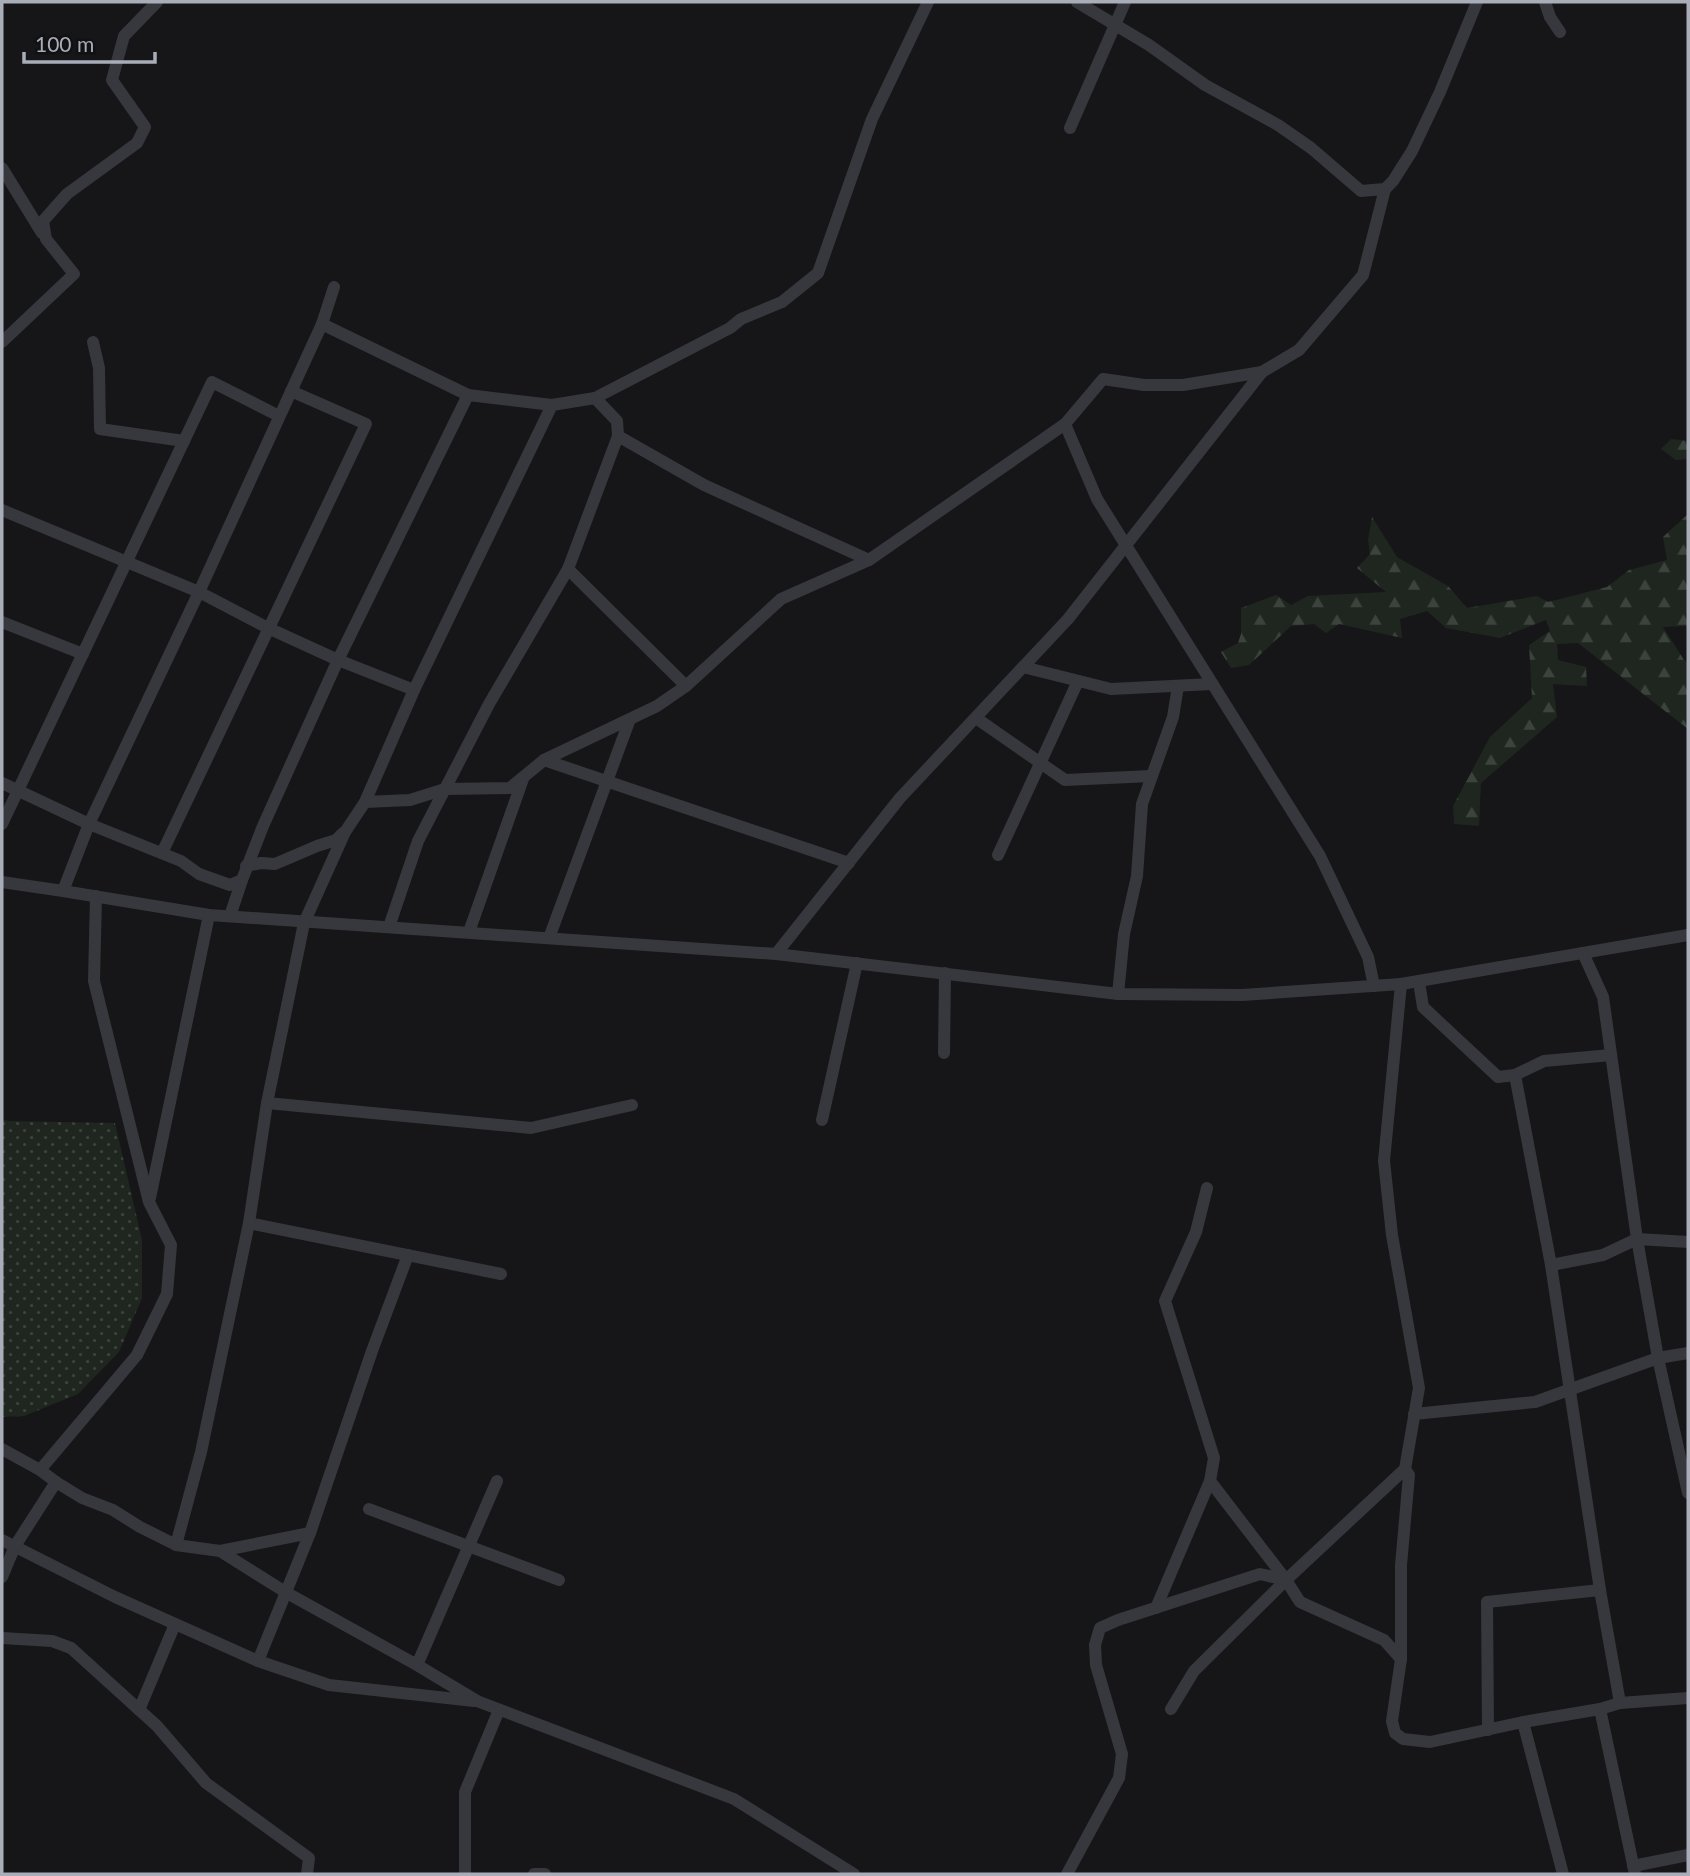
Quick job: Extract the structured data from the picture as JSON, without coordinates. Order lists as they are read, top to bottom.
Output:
{
  "scale_bar": "100 m"
}
